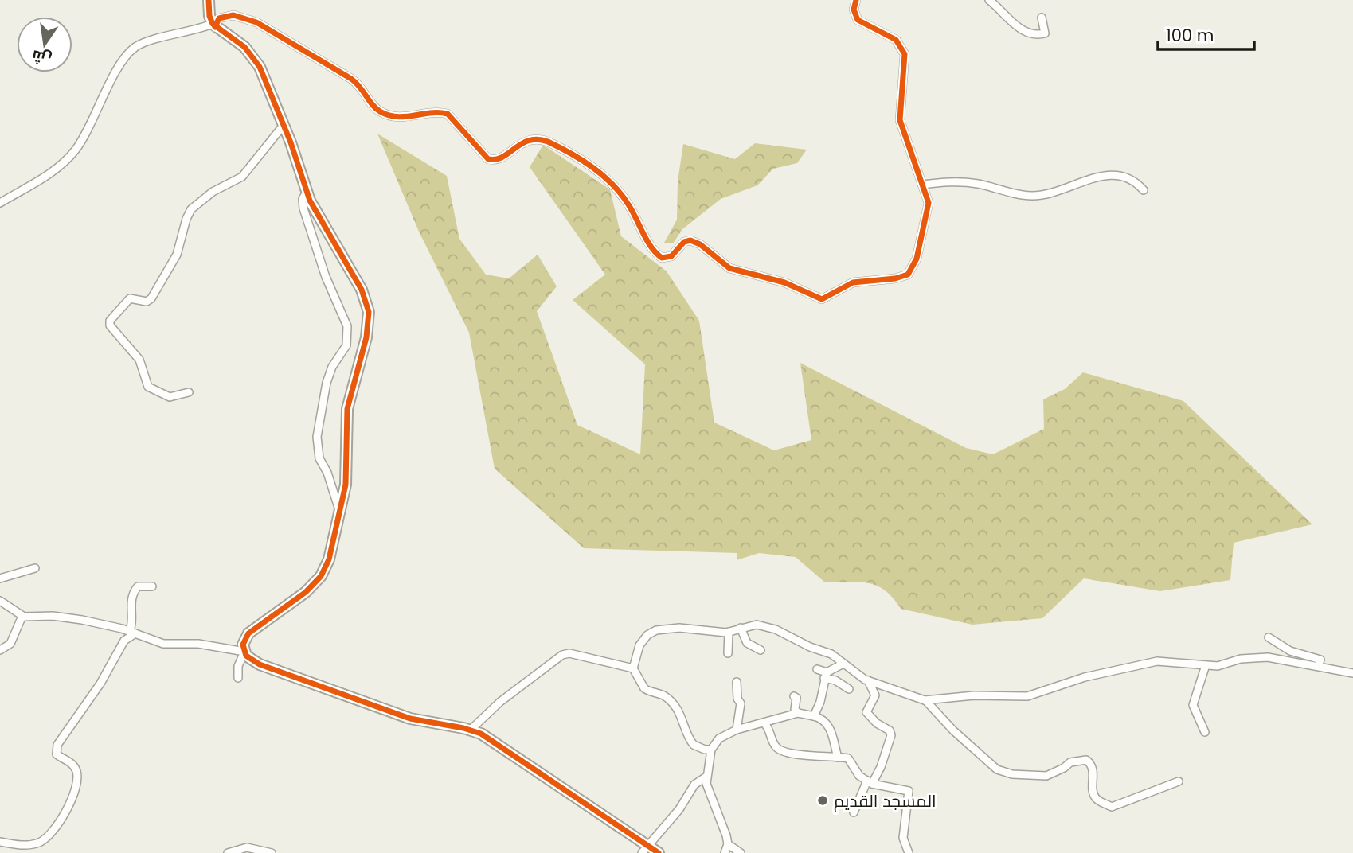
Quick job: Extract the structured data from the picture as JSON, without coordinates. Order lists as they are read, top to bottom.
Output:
{
  "places": ["المسجد القديم"],
  "scale_bar": "100 m",
  "north": "bottom"
}
